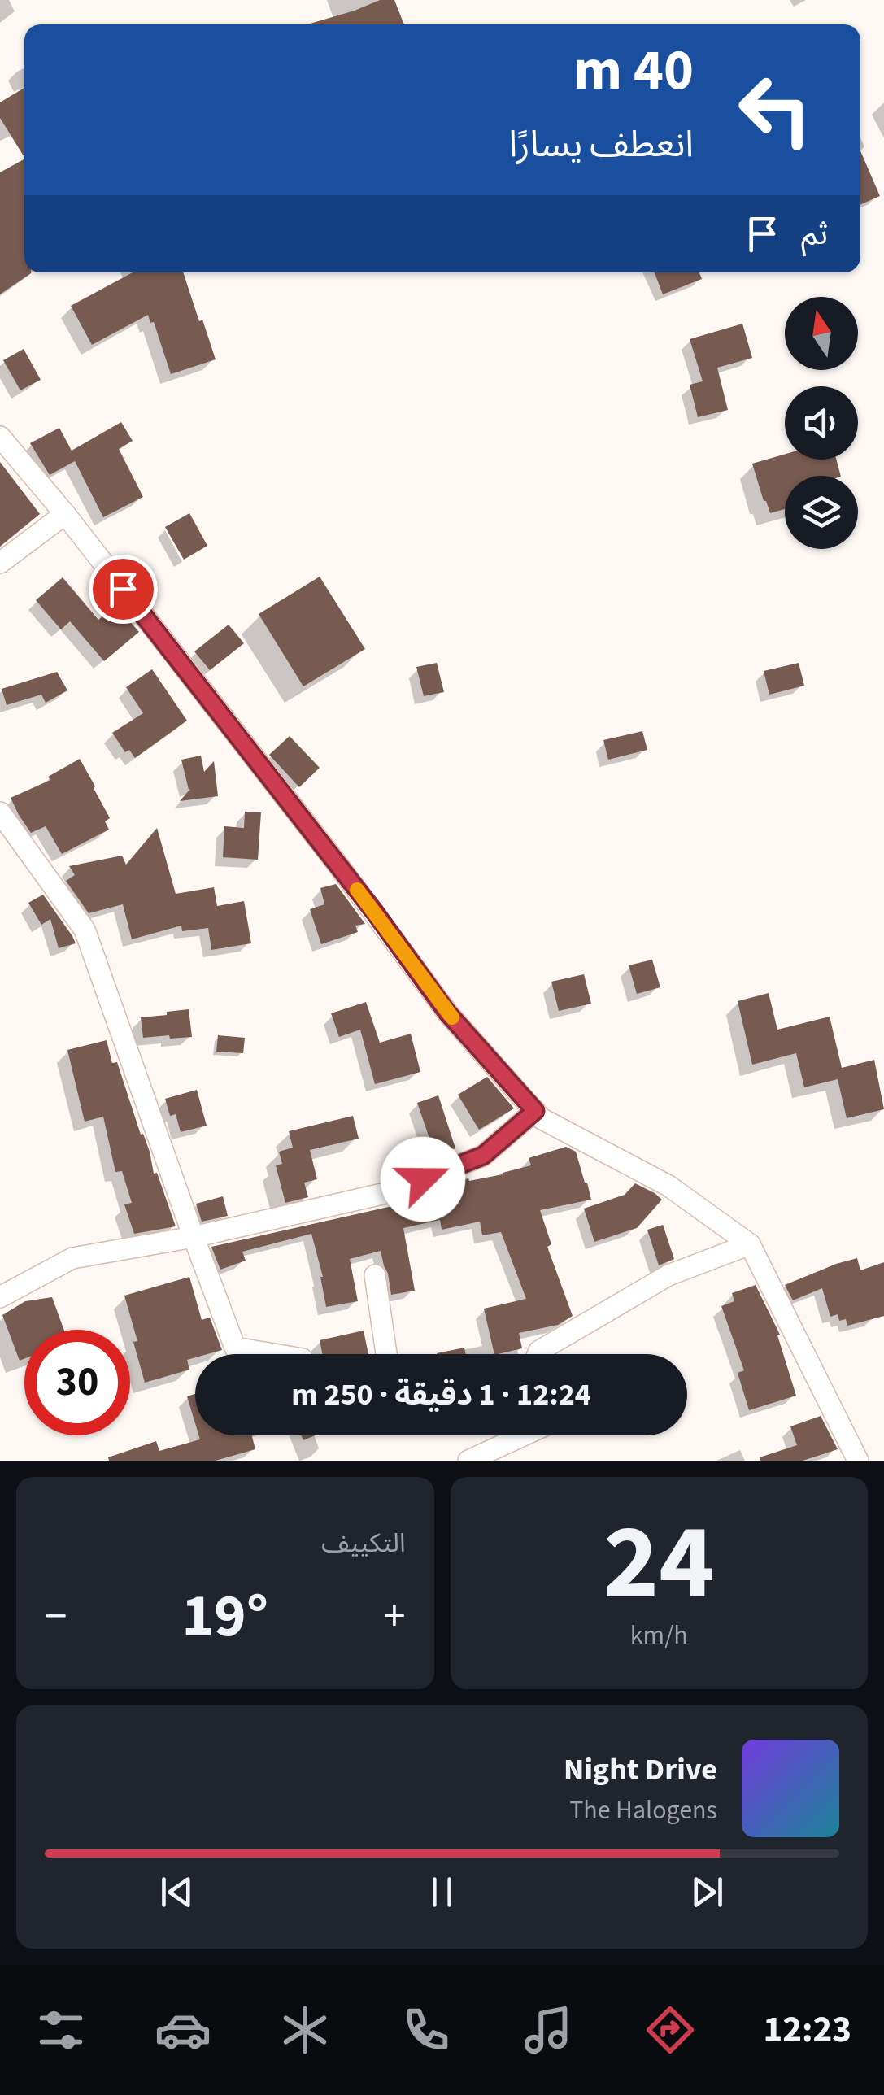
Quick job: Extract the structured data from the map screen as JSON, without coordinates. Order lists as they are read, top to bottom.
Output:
{
  "north": "top",
  "page": {
    "turn": ["40 m", "انعطف يسارًا"],
    "then": "ثم",
    "limit": "30",
    "trip": "12:24 · 1 دقيقة · 250 m",
    "tile": [
      ["24", "km/h"],
      "التكييف"
    ],
    "heat": ["−", "19°", "+"],
    "song": ["Night Drive", "The Halogens"],
    "tabs": "12:23"
  }
}
